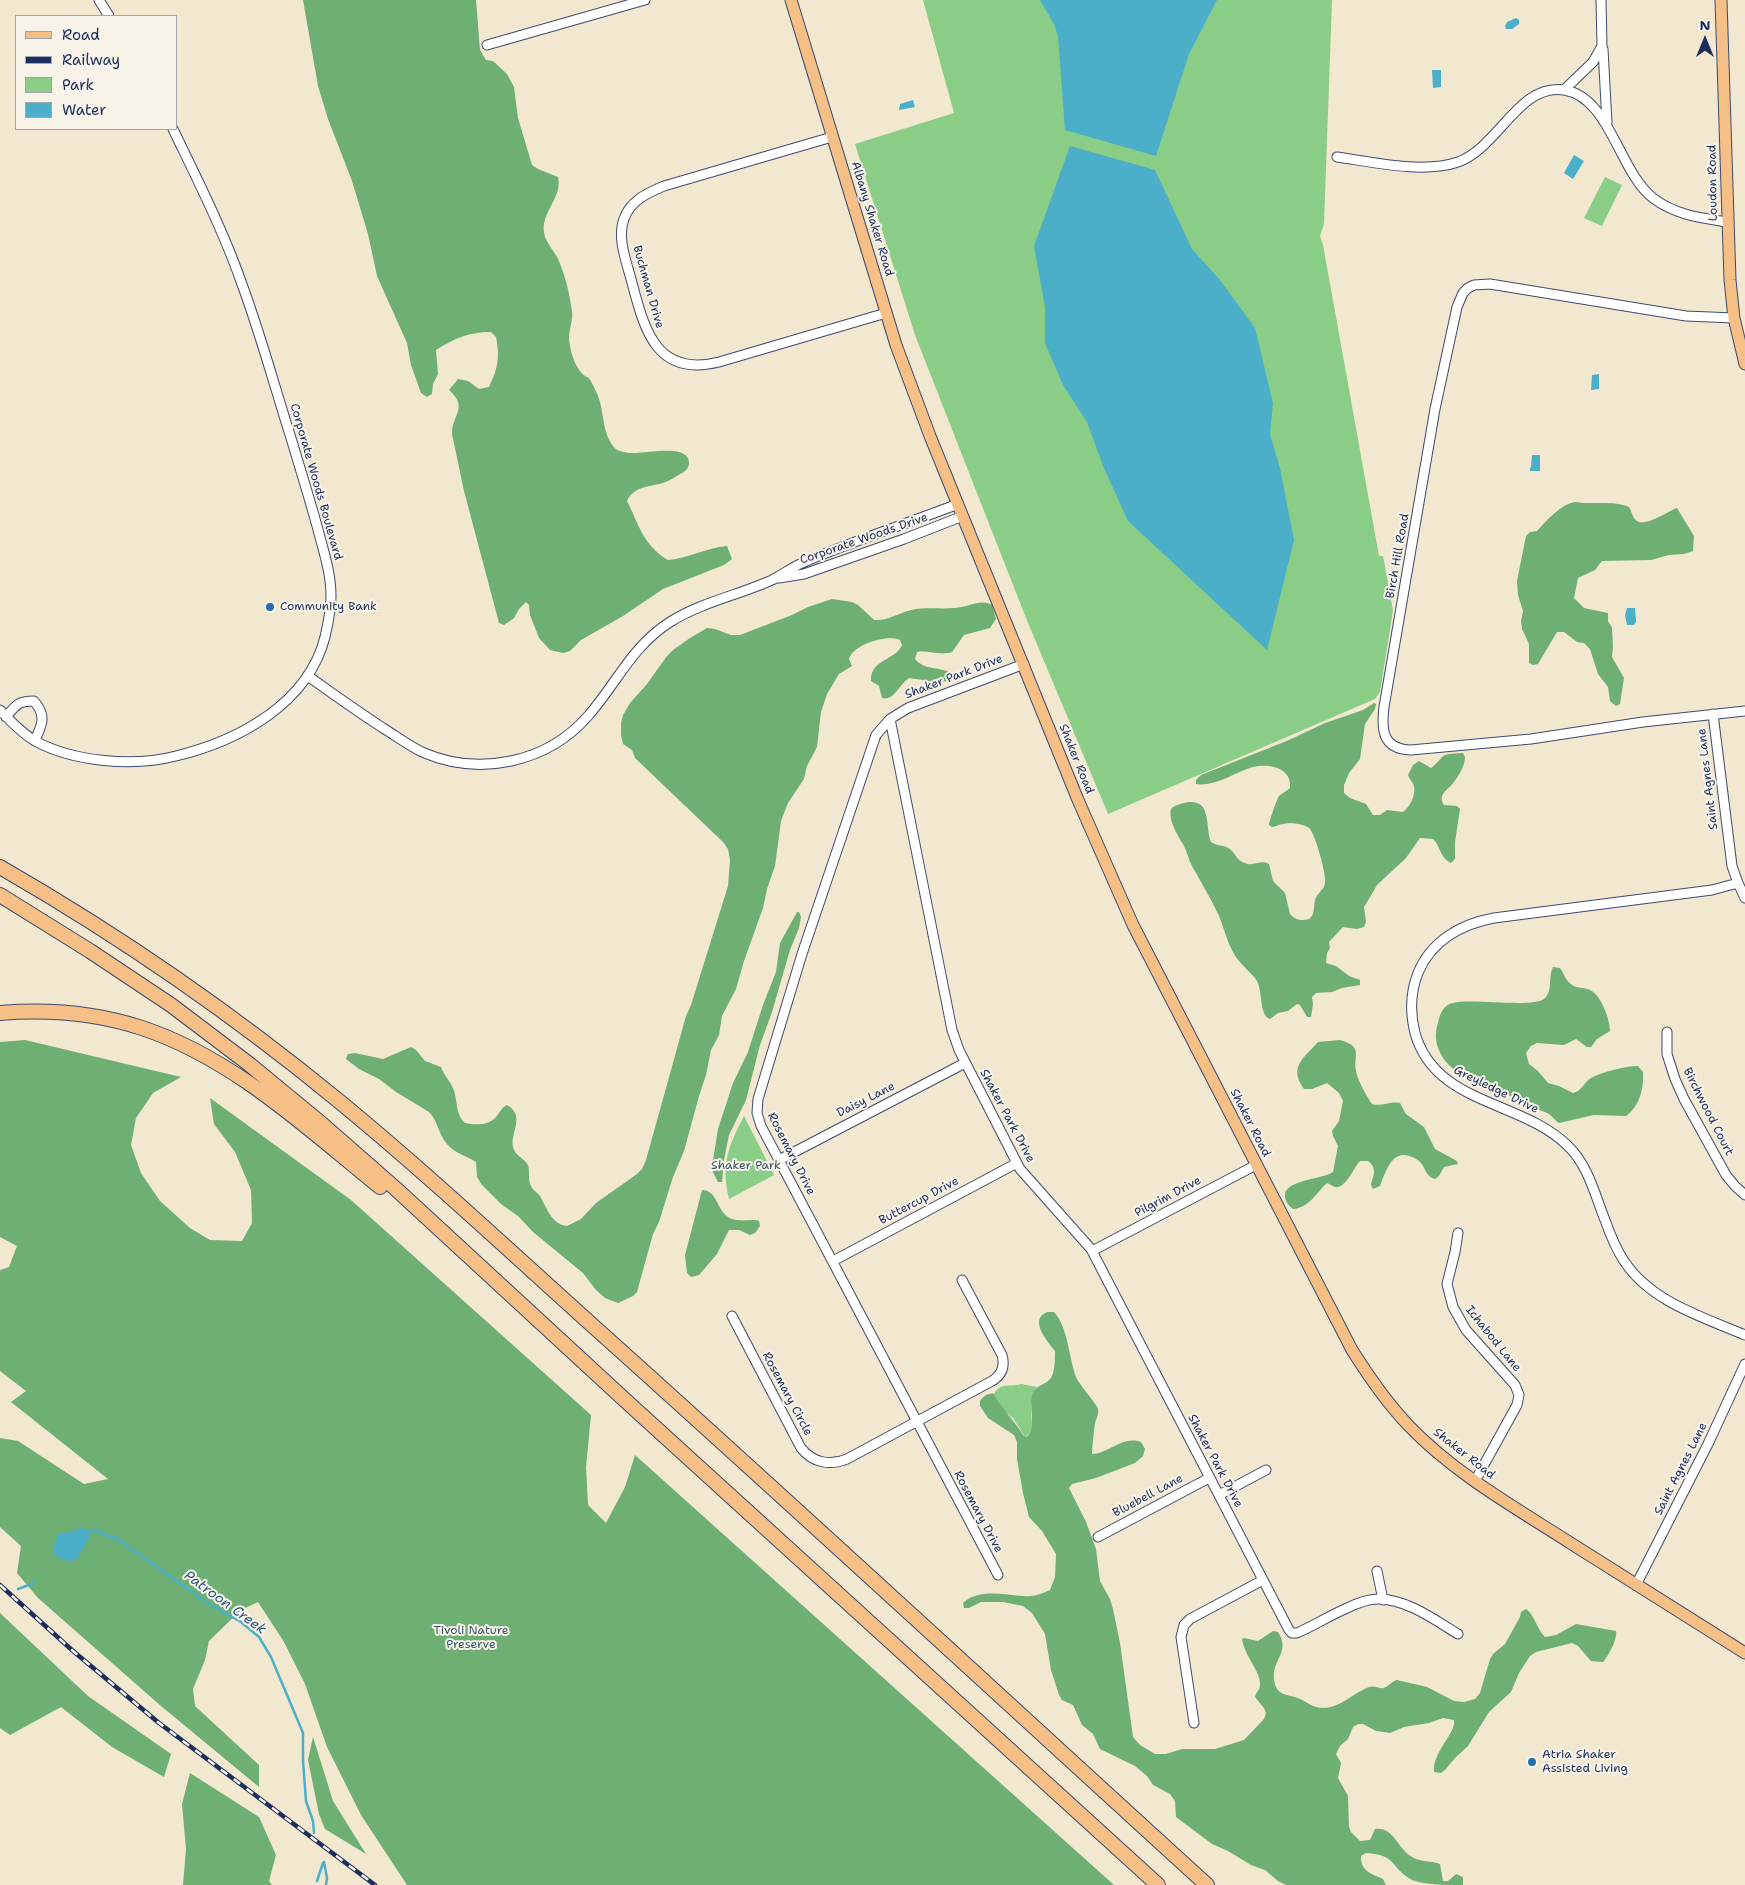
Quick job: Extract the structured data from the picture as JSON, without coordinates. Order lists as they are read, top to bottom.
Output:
{
  "streets": {
    "main road": ["Loudon Road", "Albany Shaker Road", "Shaker Road"],
    "street": [
      "Buchman Drive",
      "Corporate Woods Boulevard",
      "Corporate Woods Drive",
      "Birch Hill Road",
      "Shaker Park Drive",
      "Saint Agnes Lane",
      "Greyledge Drive",
      "Daisy Lane",
      "Birchwood Court",
      "Rosemary Drive",
      "Pilgrim Drive",
      "Buttercup Drive",
      "Ichabod Lane",
      "Rosemary Circle",
      "Bluebell Lane"
    ]
  },
  "crossings": [
    ["Loudon Road", "Birch Hill Road"],
    ["Albany Shaker Road", "Buchman Drive"],
    ["Albany Shaker Road", "Shaker Road"],
    ["Corporate Woods Boulevard", "Corporate Woods Drive"],
    ["Corporate Woods Drive", "Shaker Road"],
    ["Birch Hill Road", "Saint Agnes Lane"],
    ["Shaker Park Drive", "Shaker Road"],
    ["Shaker Park Drive", "Daisy Lane"],
    ["Shaker Park Drive", "Rosemary Drive"],
    ["Shaker Park Drive", "Pilgrim Drive"],
    ["Shaker Park Drive", "Buttercup Drive"],
    ["Shaker Park Drive", "Bluebell Lane"],
    ["Shaker Road", "Saint Agnes Lane"],
    ["Shaker Road", "Pilgrim Drive"],
    ["Shaker Road", "Ichabod Lane"],
    ["Saint Agnes Lane", "Greyledge Drive"],
    ["Daisy Lane", "Rosemary Drive"],
    ["Rosemary Drive", "Buttercup Drive"],
    ["Rosemary Drive", "Rosemary Circle"]
  ],
  "water": ["Patroon Creek"],
  "parks": ["Shaker Park", "Tivoli Nature Preserve"],
  "places": ["Community Bank", "Atria Shaker Assisted Living"],
  "legend": [
    "Road",
    "Railway",
    "Park",
    "Water"
  ],
  "north": "top"
}
